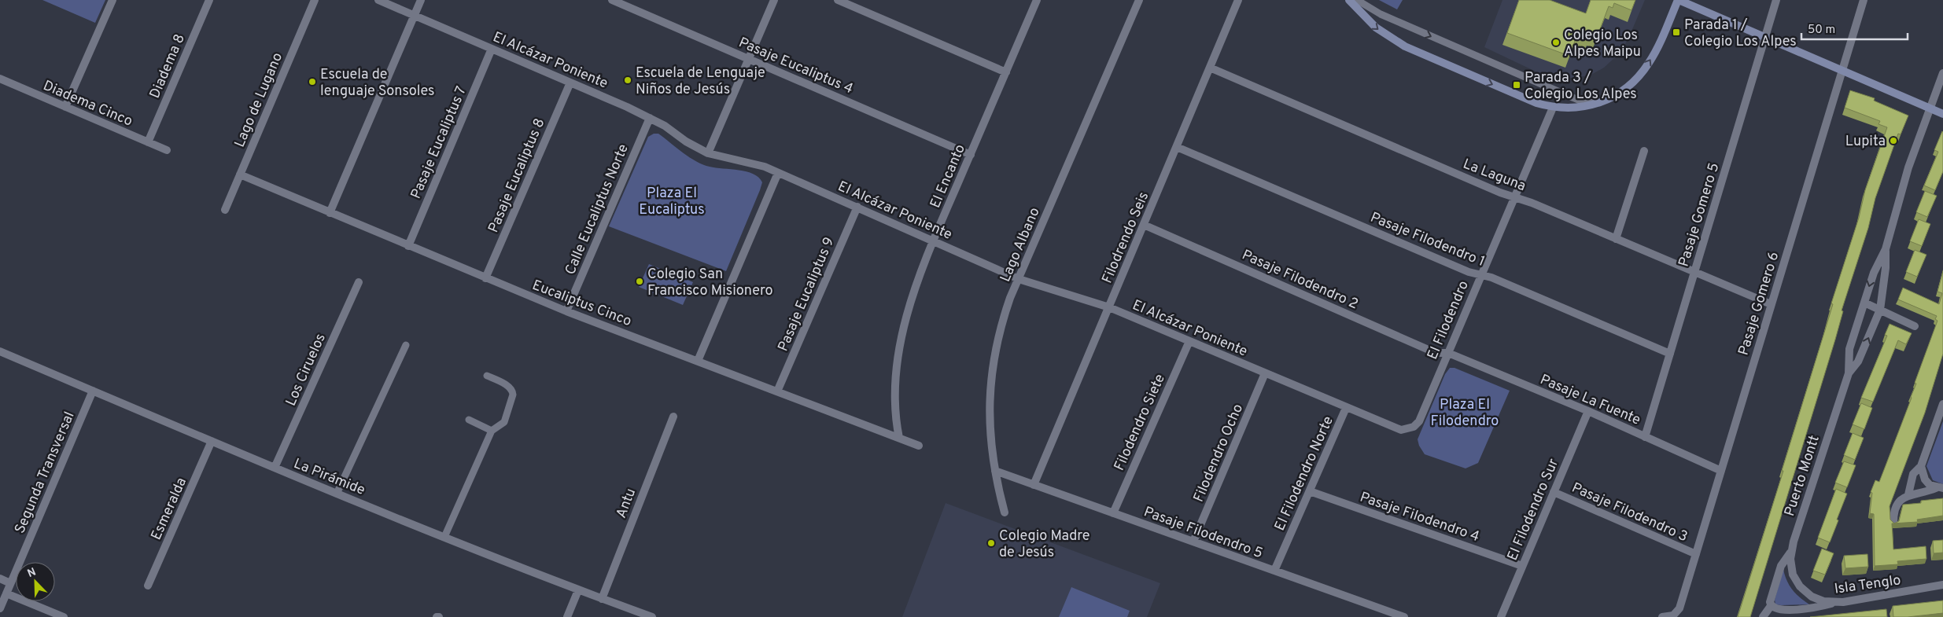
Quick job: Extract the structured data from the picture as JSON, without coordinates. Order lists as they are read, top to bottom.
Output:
{
  "streets": {
    "street": [
      "El Alcázar Poniente",
      "Pasaje Eucaliptus 4",
      "Diadema 8",
      "Lago de Lugano",
      "Diadema Cinco",
      "Pasaje Eucaliptus 7",
      "La Laguna",
      "Pasaje Eucaliptus 8",
      "El Encanto",
      "Calle Eucaliptus Norte",
      "Pasaje Gomero 5",
      "Filodrendo Seis",
      "Pasaje Filodendro 1",
      "Lago Albano",
      "Pasaje Filodendro 2",
      "Pasaje Eucaliptus 9",
      "Eucaliptus Cinco",
      "Pasaje Gomero 6",
      "El Filodendro",
      "Los Ciruelos",
      "Pasaje La Fuente",
      "Filodendro Siete",
      "Filodendro Ocho",
      "Segunda Transversal",
      "El Filodendro Norte",
      "Puerto Montt",
      "La Pirámide",
      "Antu",
      "Esmeralda",
      "El Filodendro Sur",
      "Pasaje Filodendro 3",
      "Pasaje Filodendro 4",
      "Pasaje Filodendro 5",
      "Isla Tenglo"
    ]
  },
  "crossings": [
    ["El Alcázar Poniente", "Pasaje Eucaliptus 7"],
    ["El Alcázar Poniente", "Pasaje Eucaliptus 8"],
    ["El Alcázar Poniente", "El Encanto"],
    ["El Alcázar Poniente", "Calle Eucaliptus Norte"],
    ["El Alcázar Poniente", "Filodrendo Seis"],
    ["El Alcázar Poniente", "Lago Albano"],
    ["El Alcázar Poniente", "Pasaje Eucaliptus 9"],
    ["El Alcázar Poniente", "El Filodendro"],
    ["El Alcázar Poniente", "Filodendro Siete"],
    ["El Alcázar Poniente", "Filodendro Ocho"],
    ["El Alcázar Poniente", "El Filodendro Norte"],
    ["Pasaje Eucaliptus 4", "El Encanto"],
    ["Diadema 8", "Diadema Cinco"],
    ["Lago de Lugano", "Eucaliptus Cinco"],
    ["Pasaje Eucaliptus 7", "Eucaliptus Cinco"],
    ["La Laguna", "Pasaje Gomero 5"],
    ["La Laguna", "Filodrendo Seis"],
    ["La Laguna", "Pasaje Gomero 6"],
    ["La Laguna", "El Filodendro"],
    ["Pasaje Eucaliptus 8", "Eucaliptus Cinco"],
    ["El Encanto", "Eucaliptus Cinco"],
    ["Calle Eucaliptus Norte", "Eucaliptus Cinco"],
    ["Pasaje Gomero 5", "Pasaje Filodendro 1"],
    ["Pasaje Gomero 5", "Pasaje La Fuente"],
    ["Filodrendo Seis", "Pasaje Filodendro 1"],
    ["Filodrendo Seis", "Pasaje Filodendro 2"],
    ["Filodrendo Seis", "Pasaje Filodendro 5"],
    ["Pasaje Filodendro 1", "El Filodendro"],
    ["Lago Albano", "Pasaje Filodendro 5"],
    ["Pasaje Filodendro 2", "El Filodendro"],
    ["Pasaje Filodendro 2", "Pasaje La Fuente"],
    ["Pasaje Eucaliptus 9", "Eucaliptus Cinco"],
    ["Pasaje Gomero 6", "Pasaje La Fuente"],
    ["Pasaje Gomero 6", "Pasaje Filodendro 3"],
    ["El Filodendro", "Pasaje La Fuente"],
    ["Los Ciruelos", "La Pirámide"],
    ["Pasaje La Fuente", "El Filodendro Sur"],
    ["Filodendro Siete", "Pasaje Filodendro 5"],
    ["Filodendro Ocho", "Pasaje Filodendro 5"],
    ["Segunda Transversal", "La Pirámide"],
    ["El Filodendro Norte", "Pasaje Filodendro 4"],
    ["El Filodendro Norte", "Pasaje Filodendro 5"],
    ["Puerto Montt", "Isla Tenglo"],
    ["La Pirámide", "Antu"],
    ["La Pirámide", "Esmeralda"],
    ["El Filodendro Sur", "Pasaje Filodendro 3"],
    ["El Filodendro Sur", "Pasaje Filodendro 4"]
  ],
  "parks": ["Plaza El Eucaliptus", "Plaza El Filodendro"],
  "places": {
    "transit": ["Parada 1 / Colegio Los Alpes", "Parada 3 / Colegio Los Alpes"],
    "other": [
      "Colegio Los Alpes Maipu",
      "Escuela de Lenguaje Niños de Jesús",
      "Escuela de lenguaje Sonsoles",
      "Lupita",
      "Colegio San Francisco Misionero",
      "Colegio Madre de Jesús"
    ]
  },
  "scale_bar": "50 m",
  "north": "top left"
}
